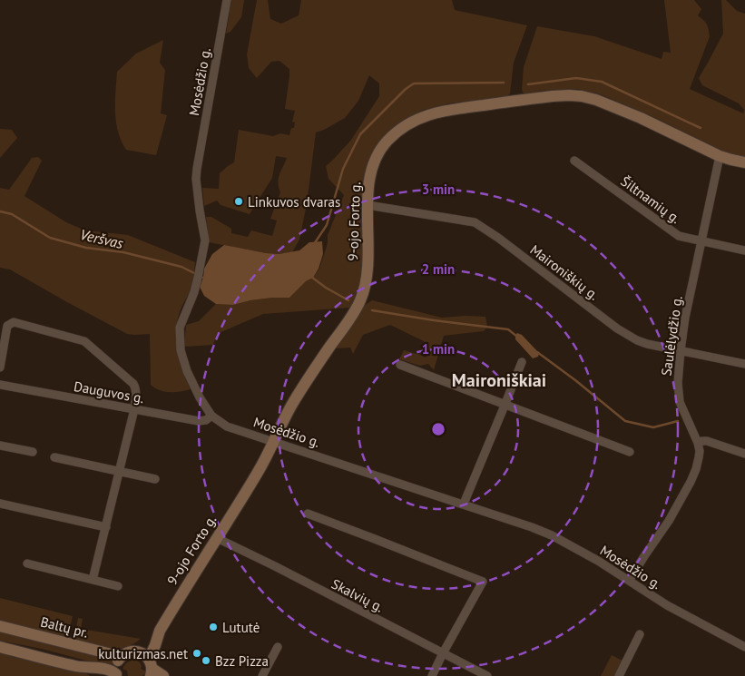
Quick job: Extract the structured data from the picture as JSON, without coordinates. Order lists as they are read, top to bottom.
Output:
{
  "streets": {
    "street": [
      "Mosėdžio g.",
      "Šiltnamių g.",
      "9-ojo Forto g.",
      "Maironiškių g.",
      "Saulėlydžio g.",
      "Dauguvos g.",
      "Skalvių g.",
      "Baltų pr."
    ]
  },
  "crossings": [
    ["Mosėdžio g.", "9-ojo Forto g."],
    ["Mosėdžio g.", "Saulėlydžio g."],
    ["Mosėdžio g.", "Dauguvos g."],
    ["Šiltnamių g.", "Saulėlydžio g."],
    ["9-ojo Forto g.", "Maironiškių g."],
    ["9-ojo Forto g.", "Saulėlydžio g."],
    ["9-ojo Forto g.", "Skalvių g."],
    ["9-ojo Forto g.", "Baltų pr."],
    ["Maironiškių g.", "Saulėlydžio g."]
  ],
  "districts": ["Maironiškiai"],
  "water": ["Veršvas"],
  "places": [
    "Linkuvos dvaras",
    "Lututė",
    "kulturizmas.net",
    "Bzz Pizza"
  ],
  "rings": ["3 min", "2 min", "1 min"]
}
